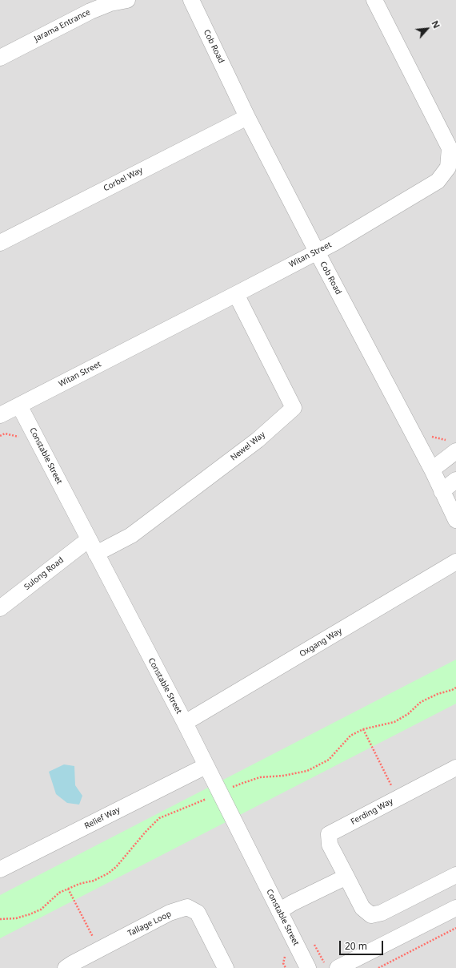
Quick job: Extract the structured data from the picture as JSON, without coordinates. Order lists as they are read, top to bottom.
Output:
{
  "streets": {
    "street": [
      "Jarama Entrance",
      "Cob Road",
      "Corbel Way",
      "Witan Street",
      "Newel Way",
      "Constable Street",
      "Sulong Road",
      "Oxgang Way",
      "Ferding Way",
      "Relief Way",
      "Tallage Loop"
    ]
  },
  "crossings": [
    ["Cob Road", "Corbel Way"],
    ["Cob Road", "Witan Street"],
    ["Witan Street", "Newel Way"],
    ["Witan Street", "Constable Street"],
    ["Newel Way", "Constable Street"],
    ["Constable Street", "Sulong Road"],
    ["Constable Street", "Oxgang Way"],
    ["Constable Street", "Relief Way"]
  ],
  "scale_bar": "20 m",
  "north": "top right"
}
